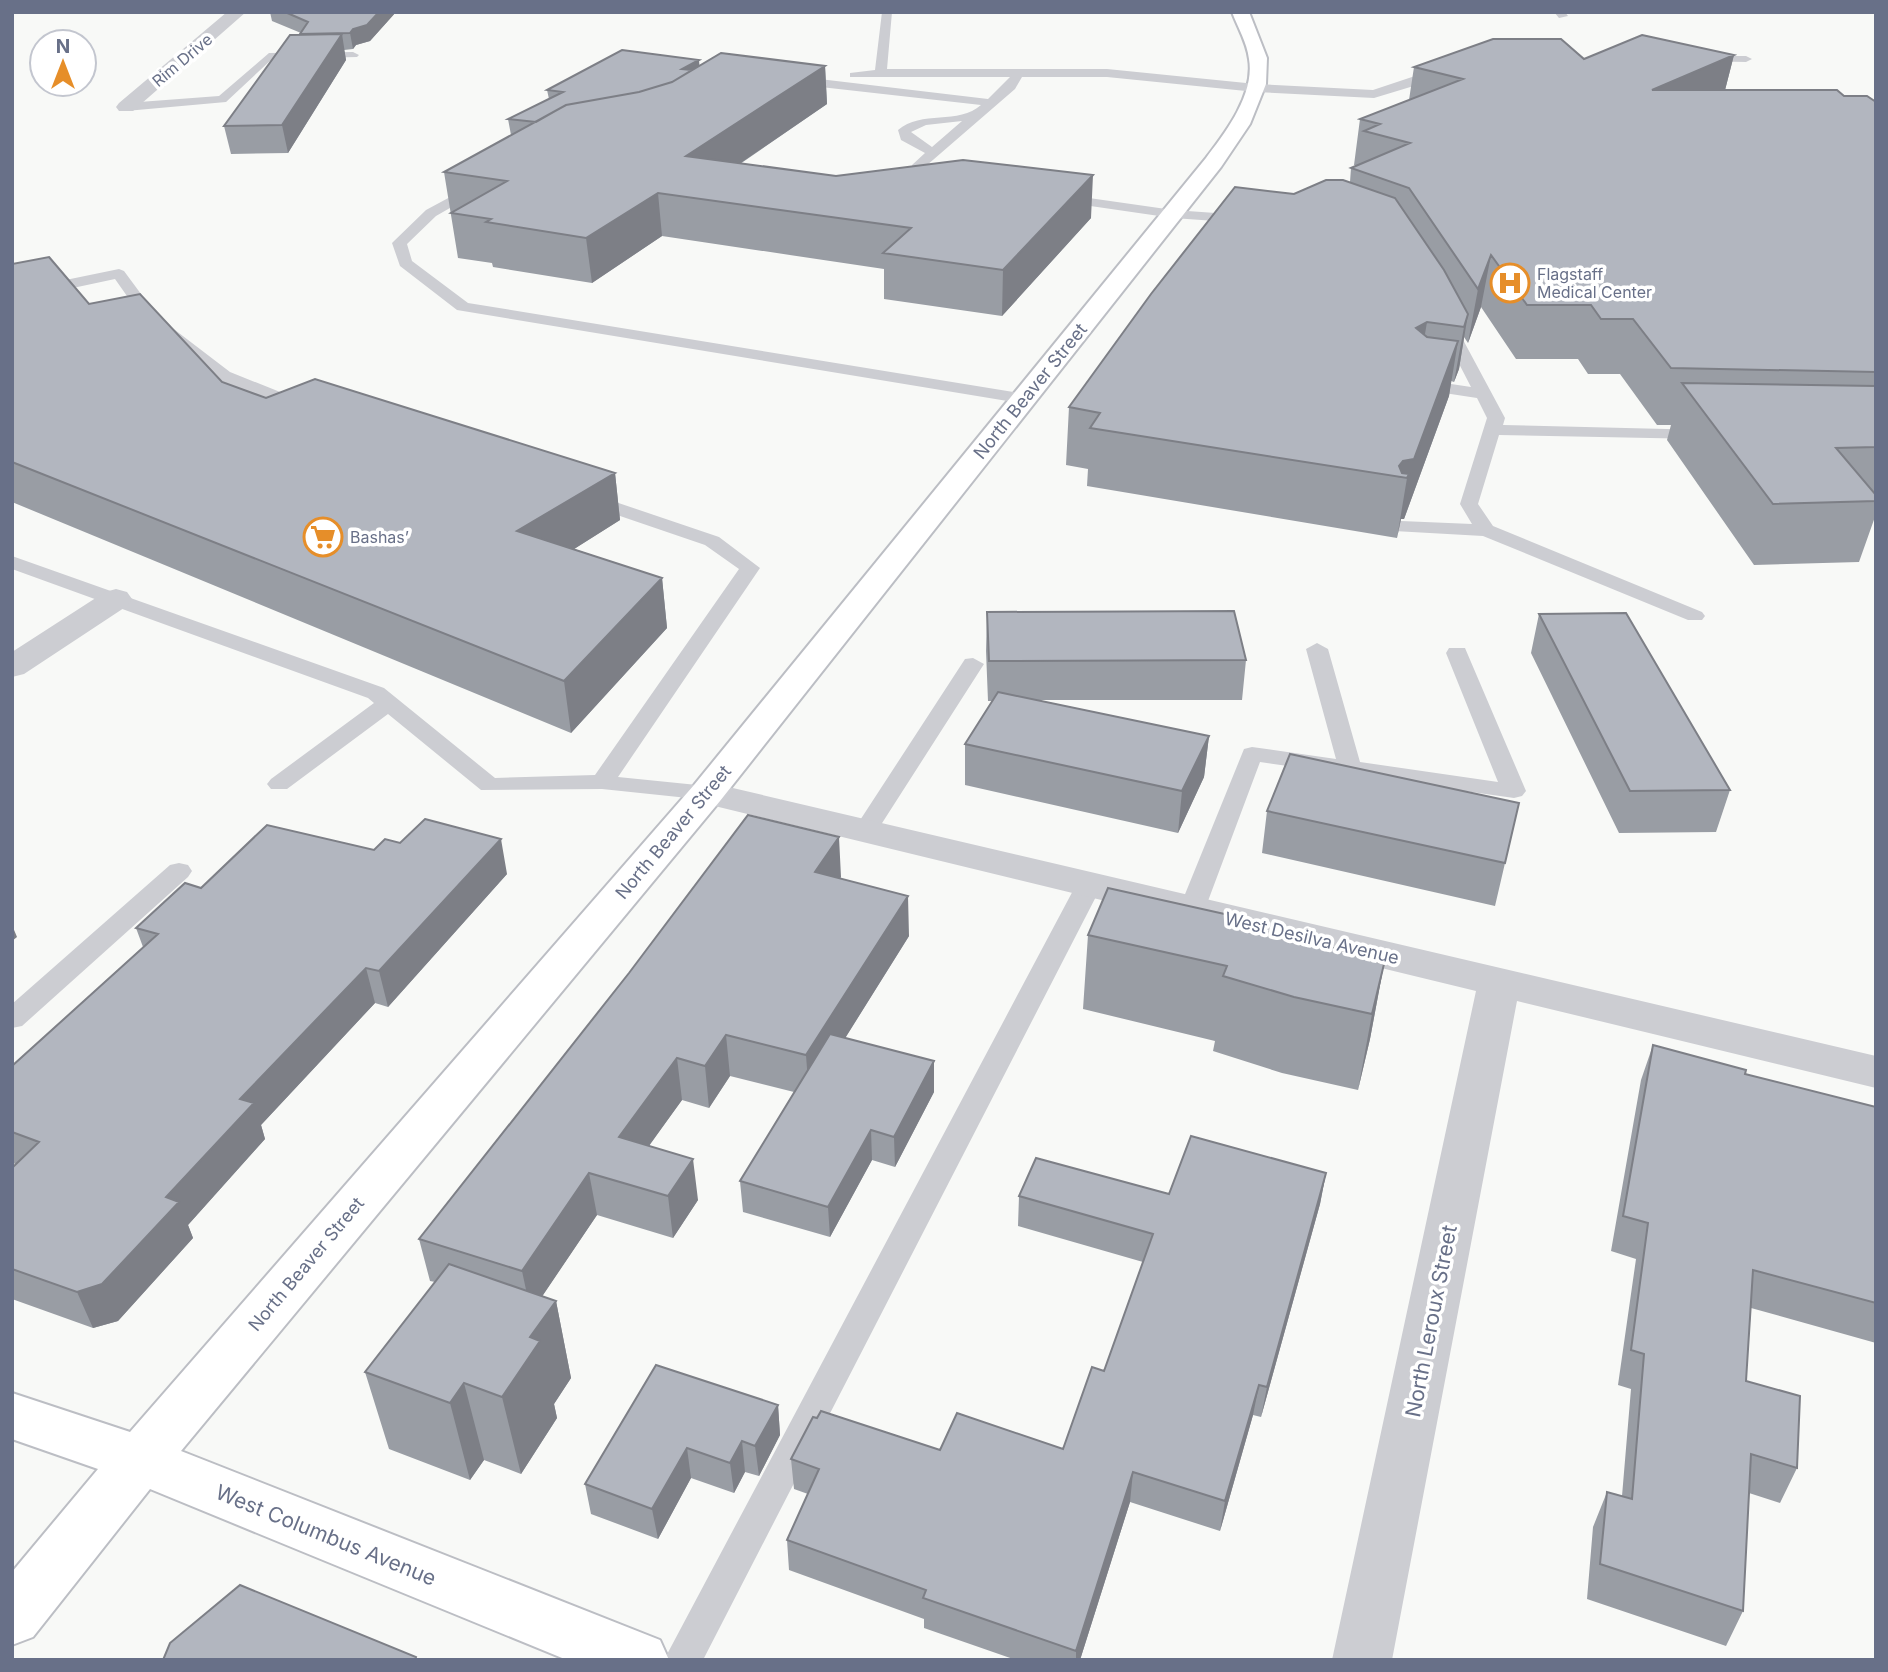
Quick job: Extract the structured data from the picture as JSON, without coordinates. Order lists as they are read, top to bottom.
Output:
{
  "streets": {
    "street": [
      "Rim Drive",
      "North Beaver Street",
      "West Desilva Avenue",
      "North Leroux Street",
      "West Columbus Avenue"
    ]
  },
  "crossings": [
    ["North Beaver Street", "West Desilva Avenue"],
    ["North Beaver Street", "West Columbus Avenue"],
    ["West Desilva Avenue", "North Leroux Street"]
  ],
  "places": {
    "hospital": ["Flagstaff Medical Center"],
    "supermarket": ["Bashas’"]
  },
  "north": "top"
}
